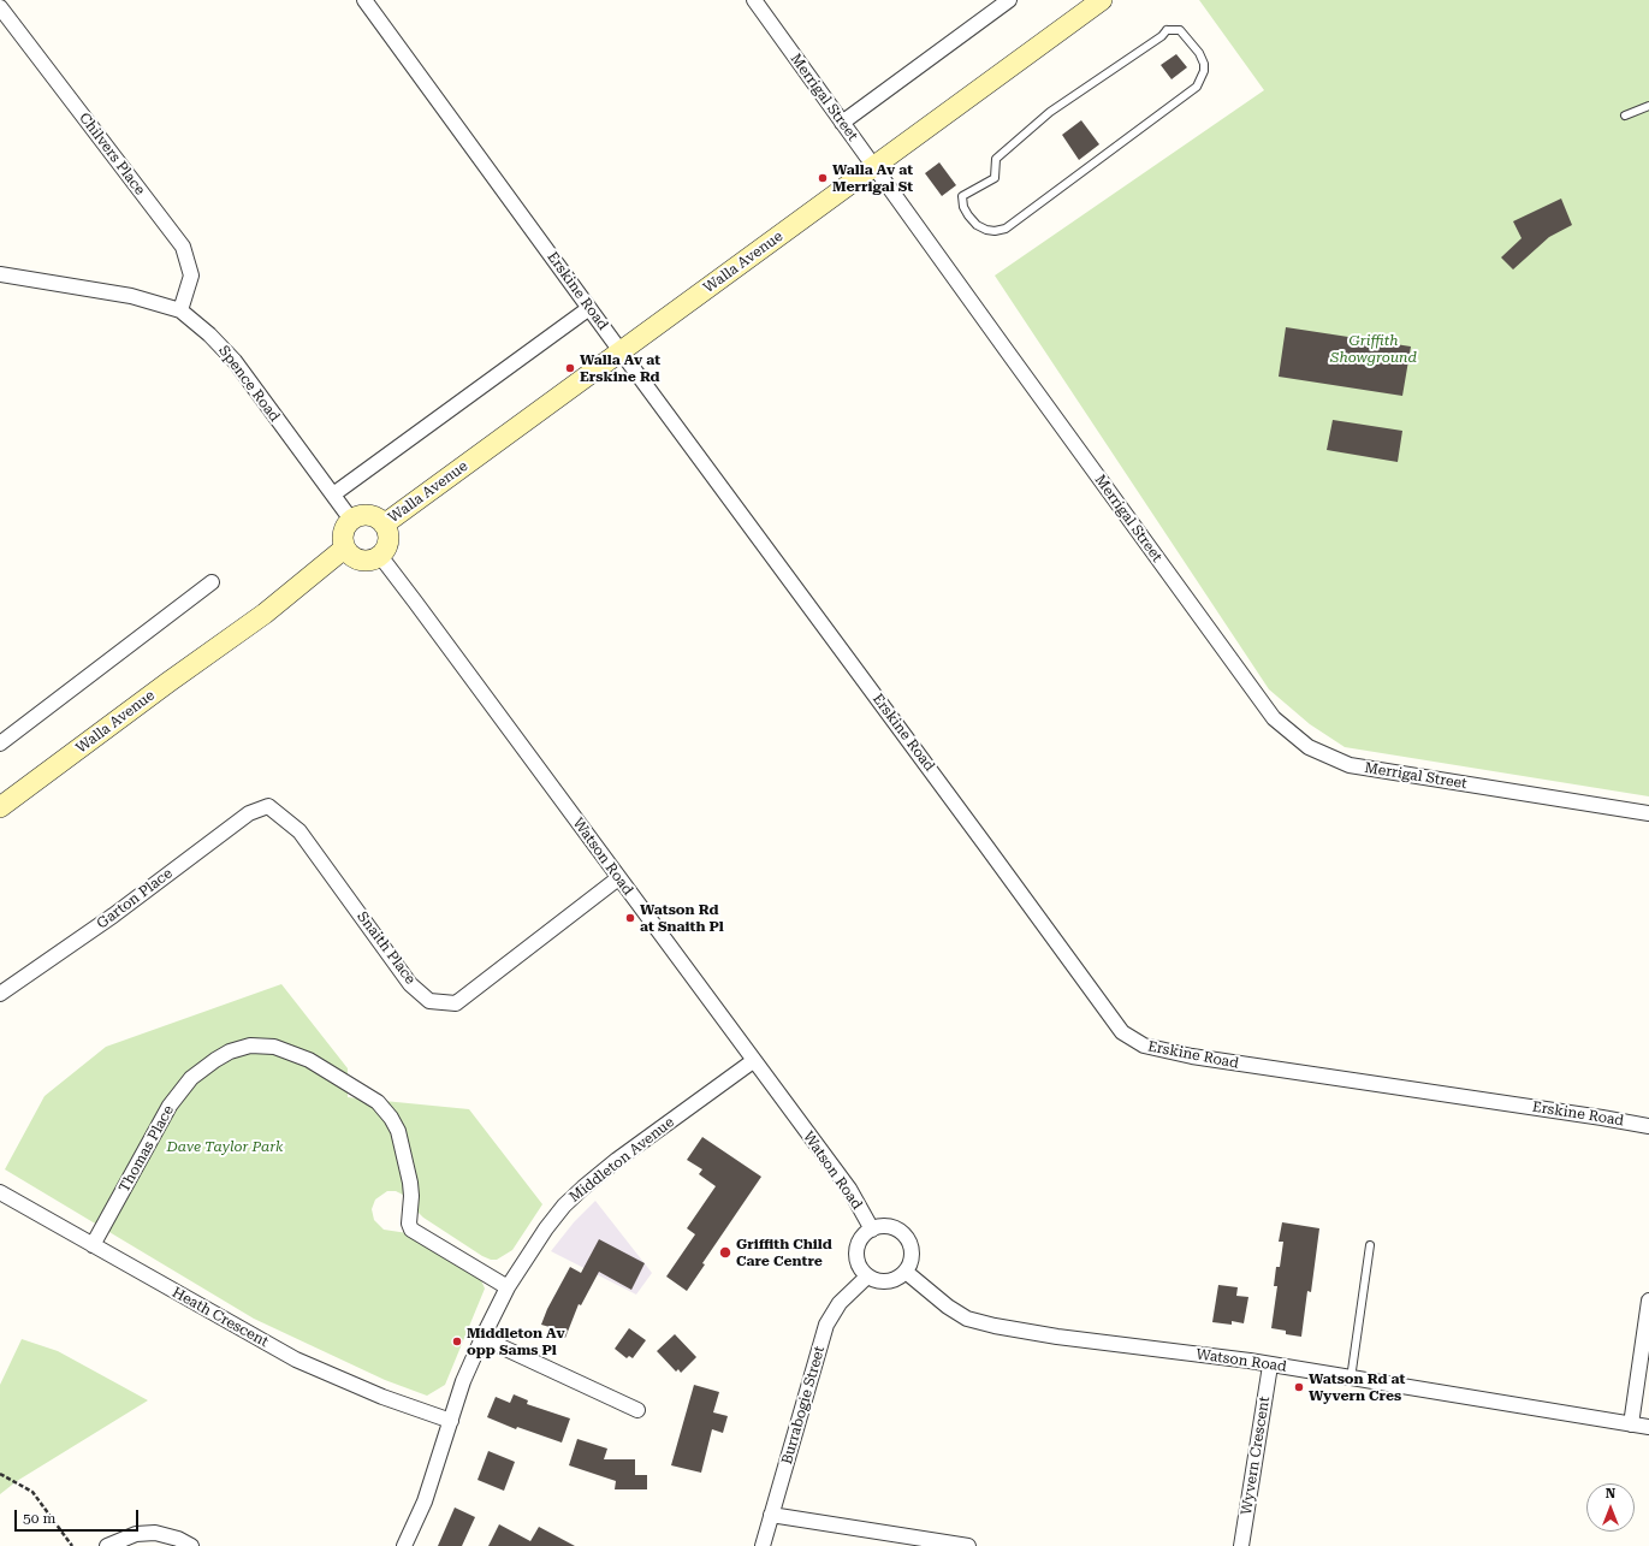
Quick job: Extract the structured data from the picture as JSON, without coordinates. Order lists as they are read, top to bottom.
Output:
{
  "streets": {
    "street": [
      "Merrigal Street",
      "Chilvers Place",
      "Walla Avenue",
      "Erskine Road",
      "Spence Road",
      "Watson Road",
      "Garton Place",
      "Snaith Place",
      "Thomas Place",
      "Middleton Avenue",
      "Heath Crescent",
      "Burrabogie Street",
      "Wyvern Crescent"
    ]
  },
  "crossings": [
    ["Merrigal Street", "Walla Avenue"],
    ["Chilvers Place", "Spence Road"],
    ["Walla Avenue", "Erskine Road"],
    ["Walla Avenue", "Spence Road"],
    ["Walla Avenue", "Watson Road"],
    ["Spence Road", "Watson Road"],
    ["Watson Road", "Snaith Place"],
    ["Watson Road", "Middleton Avenue"],
    ["Watson Road", "Burrabogie Street"],
    ["Watson Road", "Wyvern Crescent"],
    ["Garton Place", "Snaith Place"],
    ["Thomas Place", "Middleton Avenue"],
    ["Thomas Place", "Heath Crescent"],
    ["Middleton Avenue", "Heath Crescent"]
  ],
  "parks": ["Griffith Showground", "Dave Taylor Park"],
  "places": [
    "Walla Av at Merrigal St",
    "Walla Av at Erskine Rd",
    "Watson Rd at Snaith Pl",
    "Griffith Child Care Centre",
    "Middleton Av opp Sams Pl",
    "Watson Rd at Wyvern Cres"
  ],
  "scale_bar": "50 m",
  "north": "top"
}
